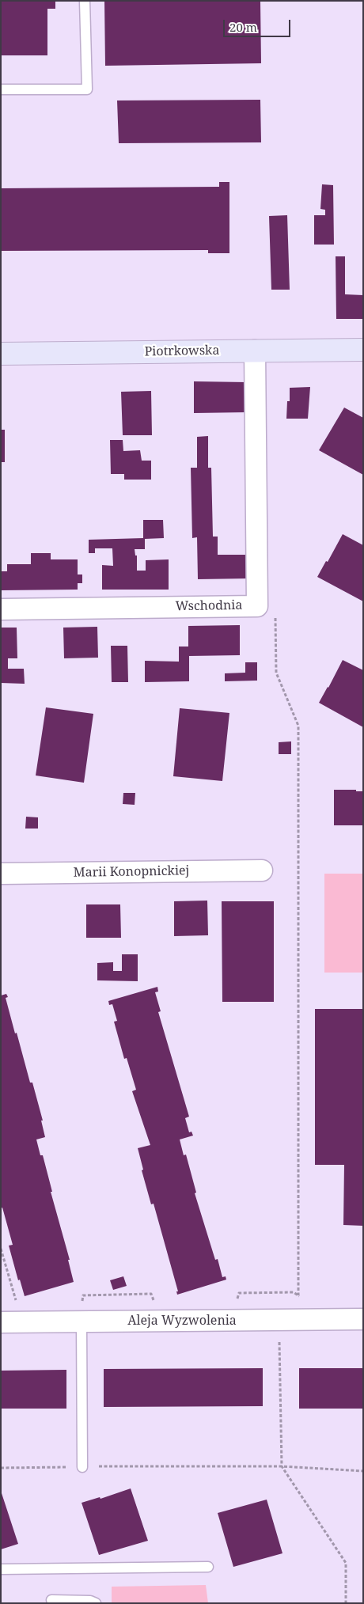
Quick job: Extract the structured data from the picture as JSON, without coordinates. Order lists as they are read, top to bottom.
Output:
{
  "streets": {
    "street": [
      "Piotrkowska",
      "Wschodnia",
      "Marii Konopnickiej",
      "Aleja Wyzwolenia"
    ]
  },
  "crossings": [
    ["Piotrkowska", "Wschodnia"]
  ],
  "scale_bar": "20 m"
}
